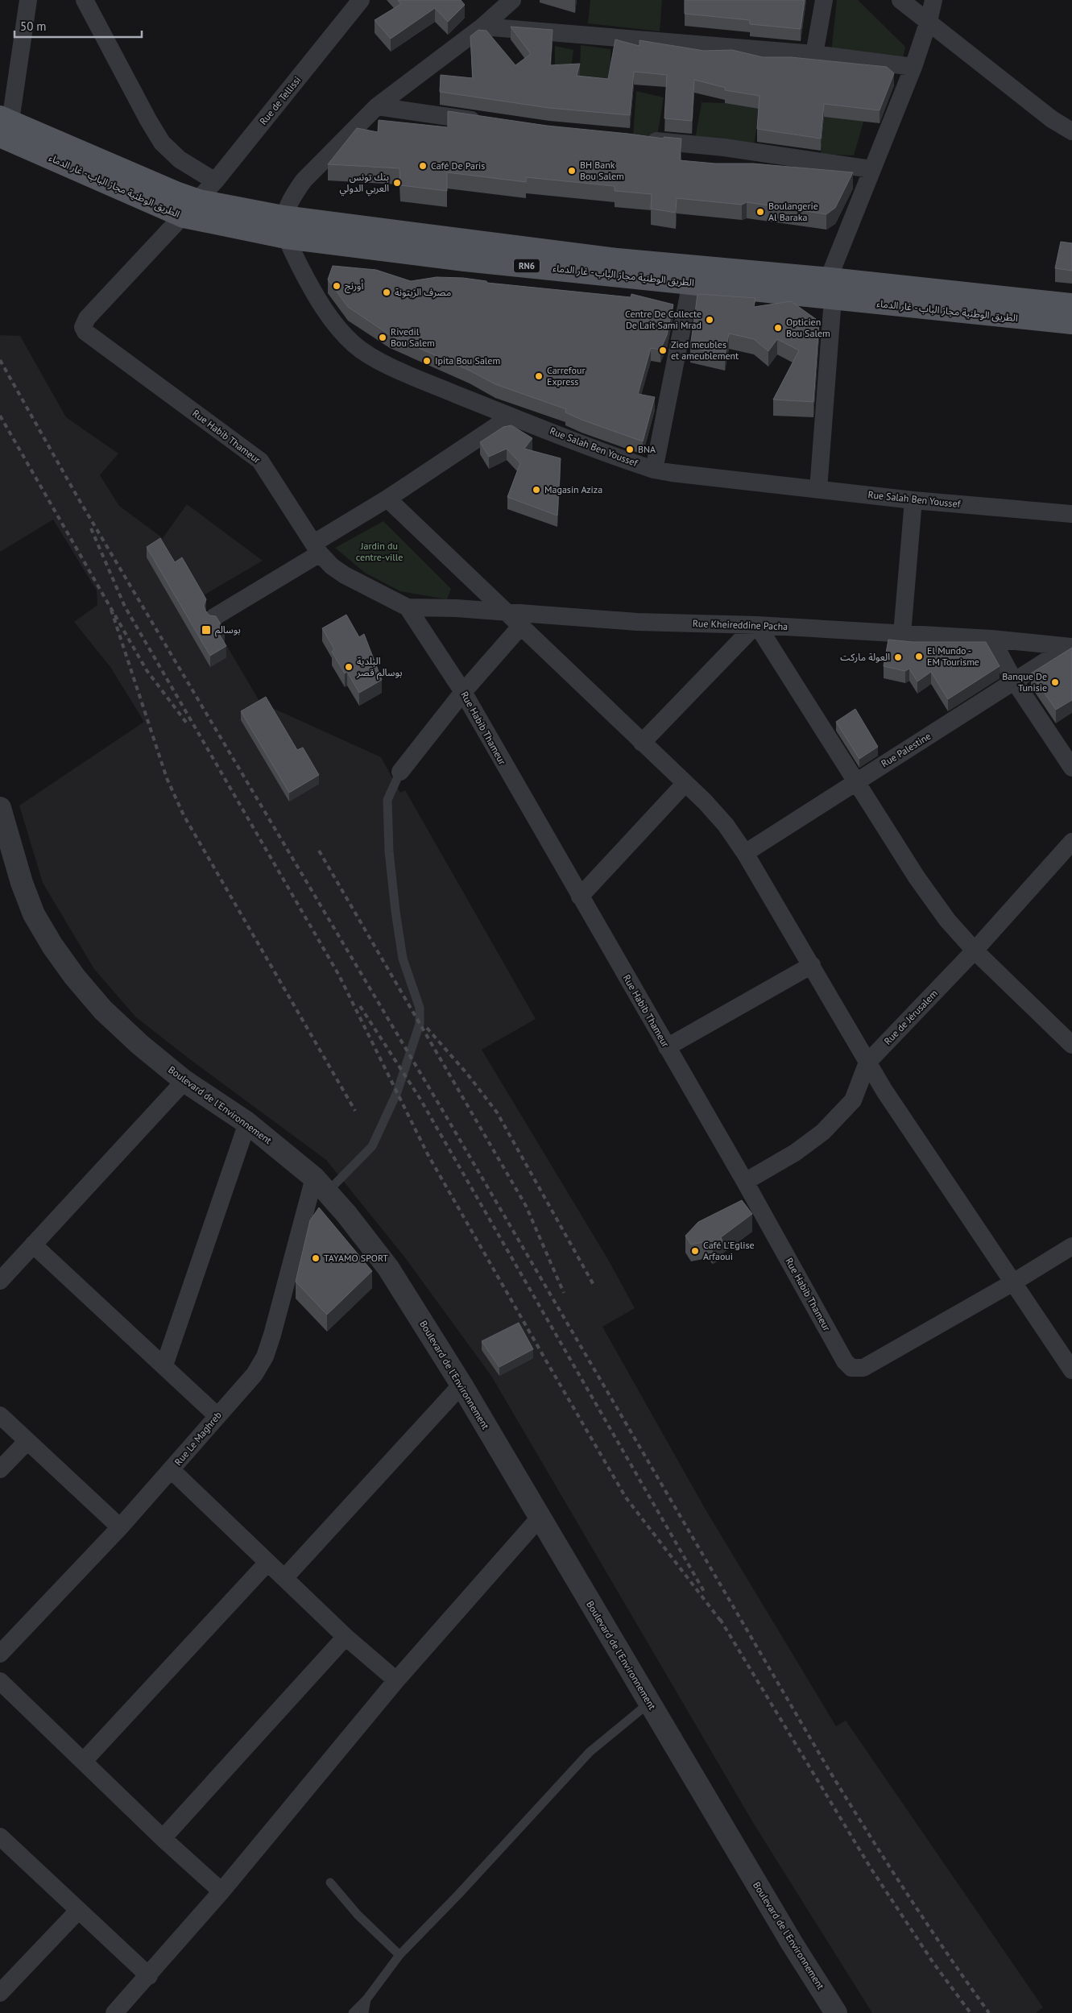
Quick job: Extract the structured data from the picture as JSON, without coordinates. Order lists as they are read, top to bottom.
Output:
{
  "streets": {
    "main road": ["الطريق الوطنية مجاز الباب - غار الدماء", "RN6"],
    "street": [
      "Rue de Tellissi",
      "Rue Habib Thameur",
      "Rue Salah Ben Youssef",
      "Rue Kheireddine Pacha",
      "Rue Palestine",
      "Rue de Jérusalem",
      "Boulevard de l'Environnement",
      "Rue Le Maghreb"
    ]
  },
  "crossings": [
    ["Rue de Tellissi", "الطريق الوطنية مجاز الباب - غار الدماء"],
    ["Rue de Tellissi", "Rue Habib Thameur"],
    ["الطريق الوطنية مجاز الباب - غار الدماء", "Rue Habib Thameur"],
    ["الطريق الوطنية مجاز الباب - غار الدماء", "Rue Salah Ben Youssef"],
    ["Rue Habib Thameur", "Rue Kheireddine Pacha"],
    ["Rue Habib Thameur", "Rue de Jérusalem"],
    ["Rue Kheireddine Pacha", "Rue Palestine"],
    ["Boulevard de l'Environnement", "Rue Le Maghreb"]
  ],
  "parks": ["Jardin du centre-ville"],
  "places": {
    "other": [
      "Café De Paris",
      "BH Bank Bou Salem",
      "بنك تونس العربي الدولي",
      "Boulangerie Al Baraka",
      "أورنج",
      "مصرف الزيتونة",
      "Centre De Collecte De Lait Sami Mrad",
      "Opticien Bou Salem",
      "Rivedil Bou Salem",
      "Zied meubles et ameublement",
      "Ipita Bou Salem",
      "Carrefour Express",
      "BNA",
      "Magasin Aziza",
      "El Mundo - EM Tourisme",
      "العولة ماركت",
      "البلدية بوسالم قصر",
      "Banque De Tunisie",
      "Café L'Eglise Arfaoui",
      "TAYAMO SPORT"
    ],
    "transit": ["بوسالم"]
  },
  "scale_bar": "50 m"
}
